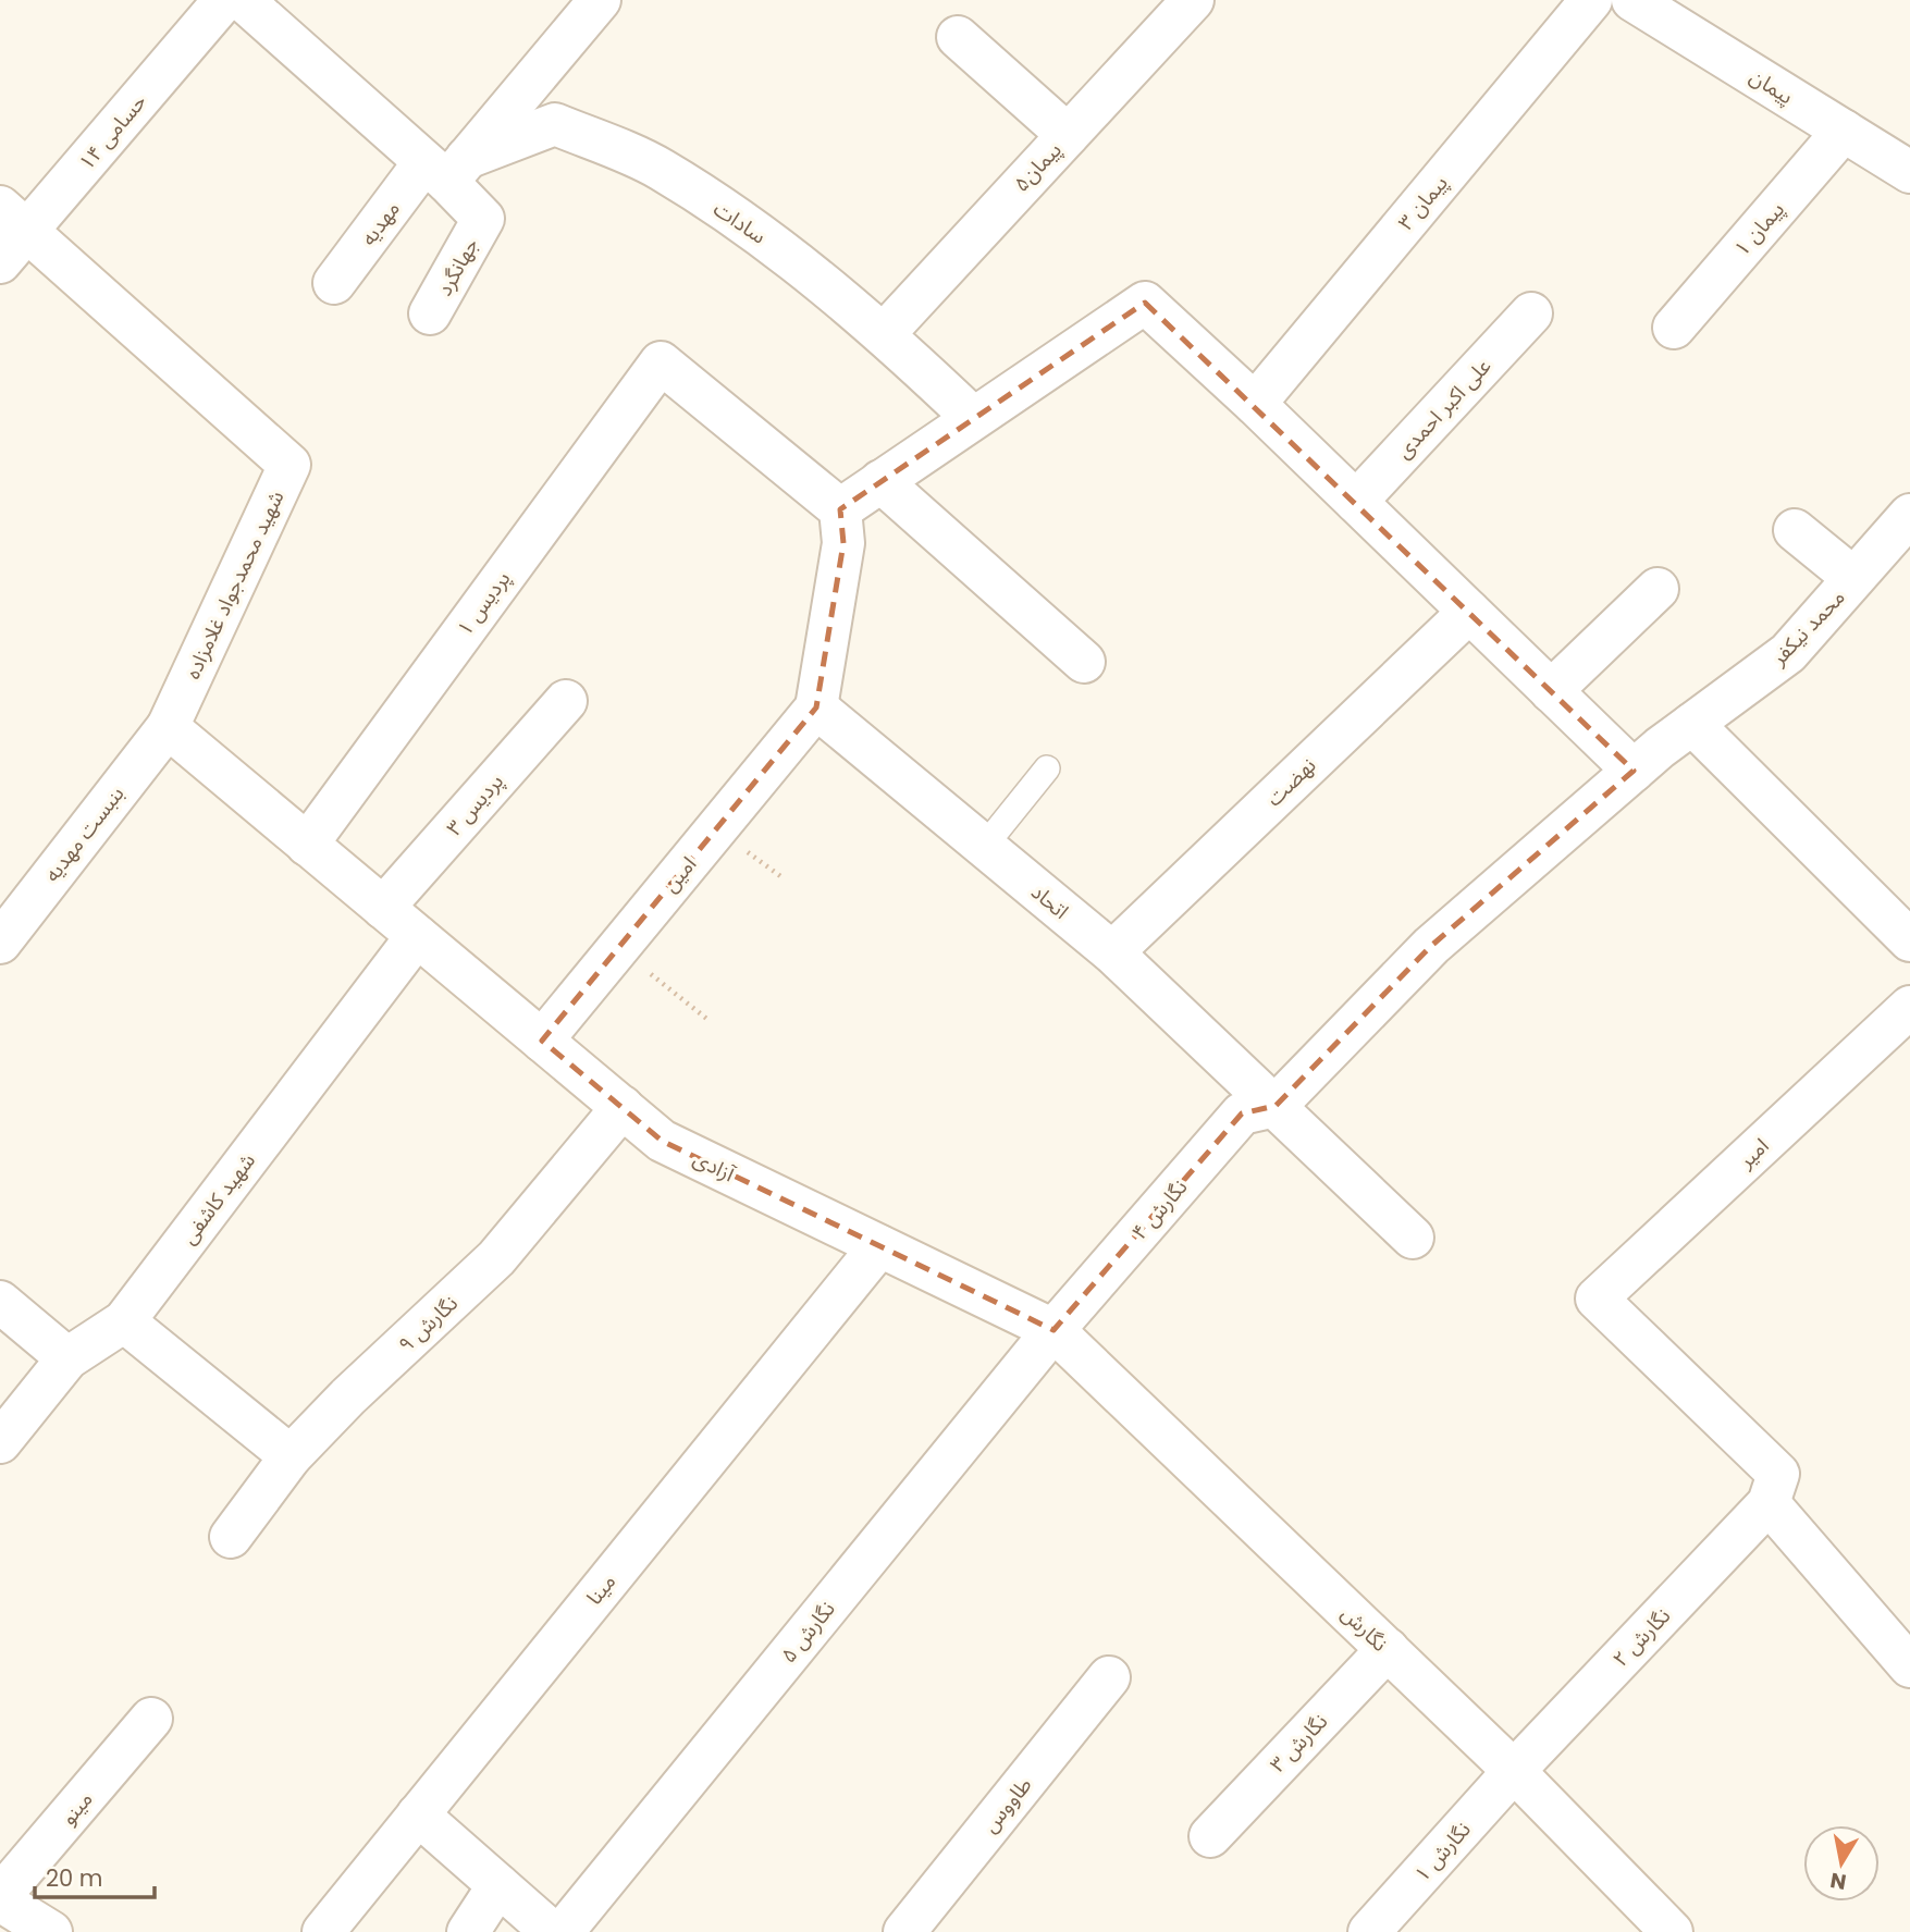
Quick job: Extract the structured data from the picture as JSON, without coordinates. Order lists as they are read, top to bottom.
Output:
{
  "streets": {
    "street": [
      "پیمان",
      "حسامی ۱۴",
      "پیمان۵",
      "پیمان ۳",
      "سادات",
      "مهدیه",
      "پیمان ۱",
      "جهانگرد",
      "علی اکبر احمدی",
      "شهید محمدجواد غلامزاده",
      "پردیس ۱",
      "محمد نیکفر",
      "نهضت",
      "پردیس ۳",
      "بنبست مهدیه",
      "امین",
      "اتحاد",
      "امیر",
      "آزادی",
      "شهید کاشفی",
      "نگارش ۴",
      "نگارش ۹",
      "مینا",
      "نگارش",
      "نگارش ۵",
      "نگارش ۲",
      "نگارش ۳",
      "طاووس",
      "مینو",
      "نگارش ۱"
    ]
  },
  "crossings": [
    ["پیمان", "پیمان ۱"],
    ["حسامی ۱۴", "شهید محمدجواد غلامزاده"],
    ["پیمان۵", "سادات"],
    ["سادات", "مهدیه"],
    ["سادات", "جهانگرد"],
    ["مهدیه", "جهانگرد"],
    ["شهید محمدجواد غلامزاده", "بنبست مهدیه"],
    ["محمد نیکفر", "اتحاد"],
    ["محمد نیکفر", "نگارش ۴"],
    ["نهضت", "اتحاد"],
    ["امین", "اتحاد"],
    ["امین", "آزادی"],
    ["اتحاد", "نگارش ۴"],
    ["امیر", "نگارش ۲"],
    ["آزادی", "شهید کاشفی"],
    ["آزادی", "نگارش ۴"],
    ["آزادی", "نگارش ۹"],
    ["آزادی", "مینا"],
    ["آزادی", "نگارش"],
    ["آزادی", "نگارش ۵"],
    ["نگارش ۴", "نگارش"],
    ["نگارش ۴", "نگارش ۵"],
    ["نگارش", "نگارش ۵"],
    ["نگارش", "نگارش ۲"],
    ["نگارش", "نگارش ۳"],
    ["نگارش", "نگارش ۱"],
    ["نگارش ۲", "نگارش ۱"]
  ],
  "scale_bar": "20 m",
  "north": "bottom"
}
